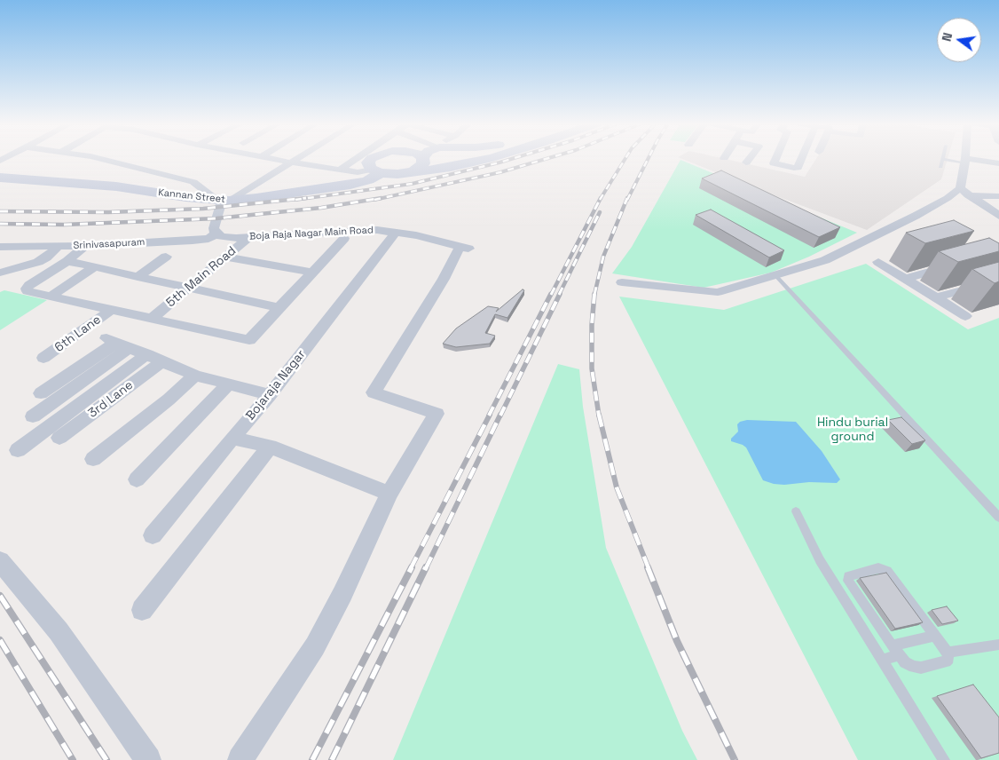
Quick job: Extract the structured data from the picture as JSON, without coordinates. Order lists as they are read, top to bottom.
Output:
{
  "streets": {
    "main road": ["Kannan Street"],
    "street": [
      "Boja Raja Nagar Main Road",
      "Srinivasapuram",
      "5th Main Road",
      "6th Lane",
      "Bojaraja Nagar",
      "3rd Lane"
    ]
  },
  "crossings": [
    ["Boja Raja Nagar Main Road", "Srinivasapuram"],
    ["Boja Raja Nagar Main Road", "5th Main Road"],
    ["Boja Raja Nagar Main Road", "Bojaraja Nagar"]
  ],
  "parks": ["Hindu burial ground"],
  "north": "left"
}
